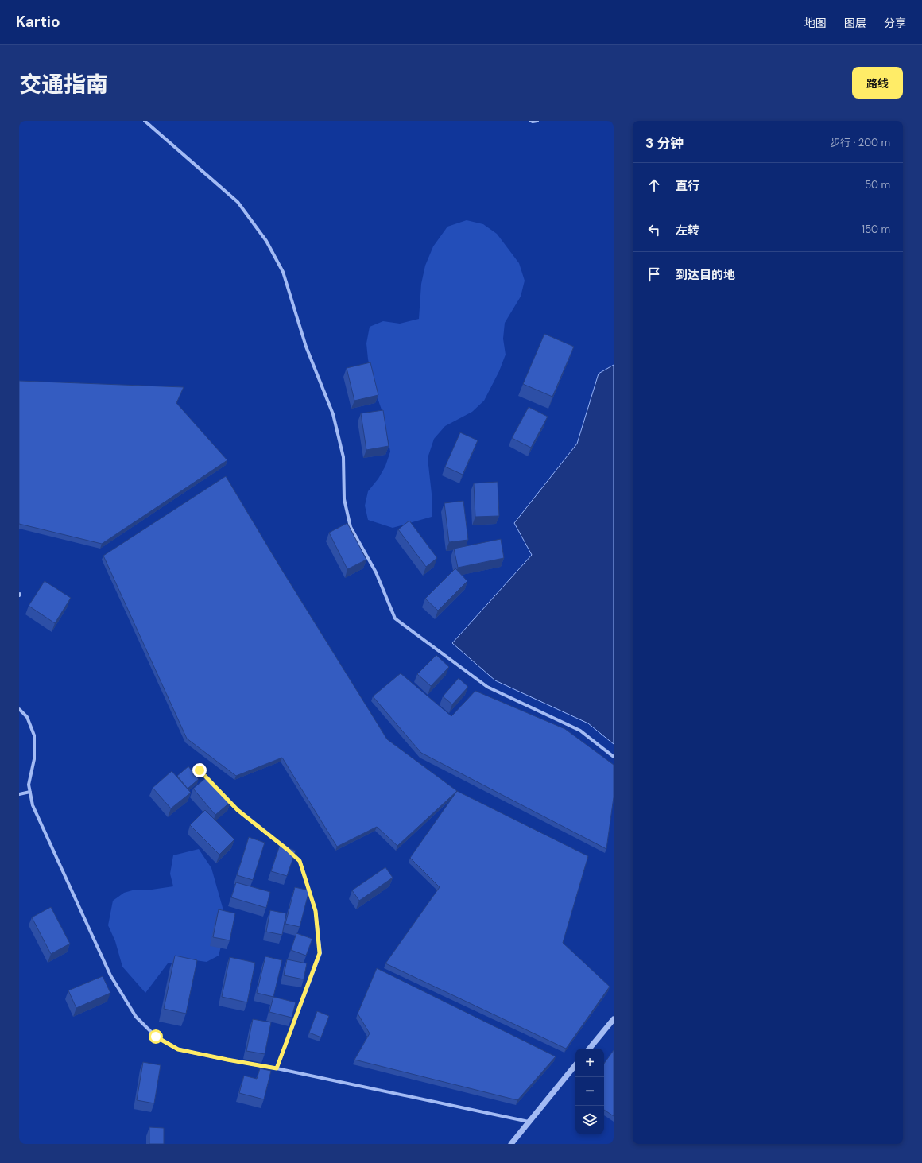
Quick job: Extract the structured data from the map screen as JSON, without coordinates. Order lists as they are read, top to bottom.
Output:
{
  "page": {
    "header": "Kartio",
    "nav": ["地图", "图层", "分享"],
    "title": "交通指南",
    "buttons": "路线",
    "heading": ["3 分钟", "步行 · 200 m"],
    "list": [
      ["直行", "50 m"],
      ["左转", "150 m"],
      "到达目的地"
    ],
    "map_buttons": ["+", "−"]
  }
}
